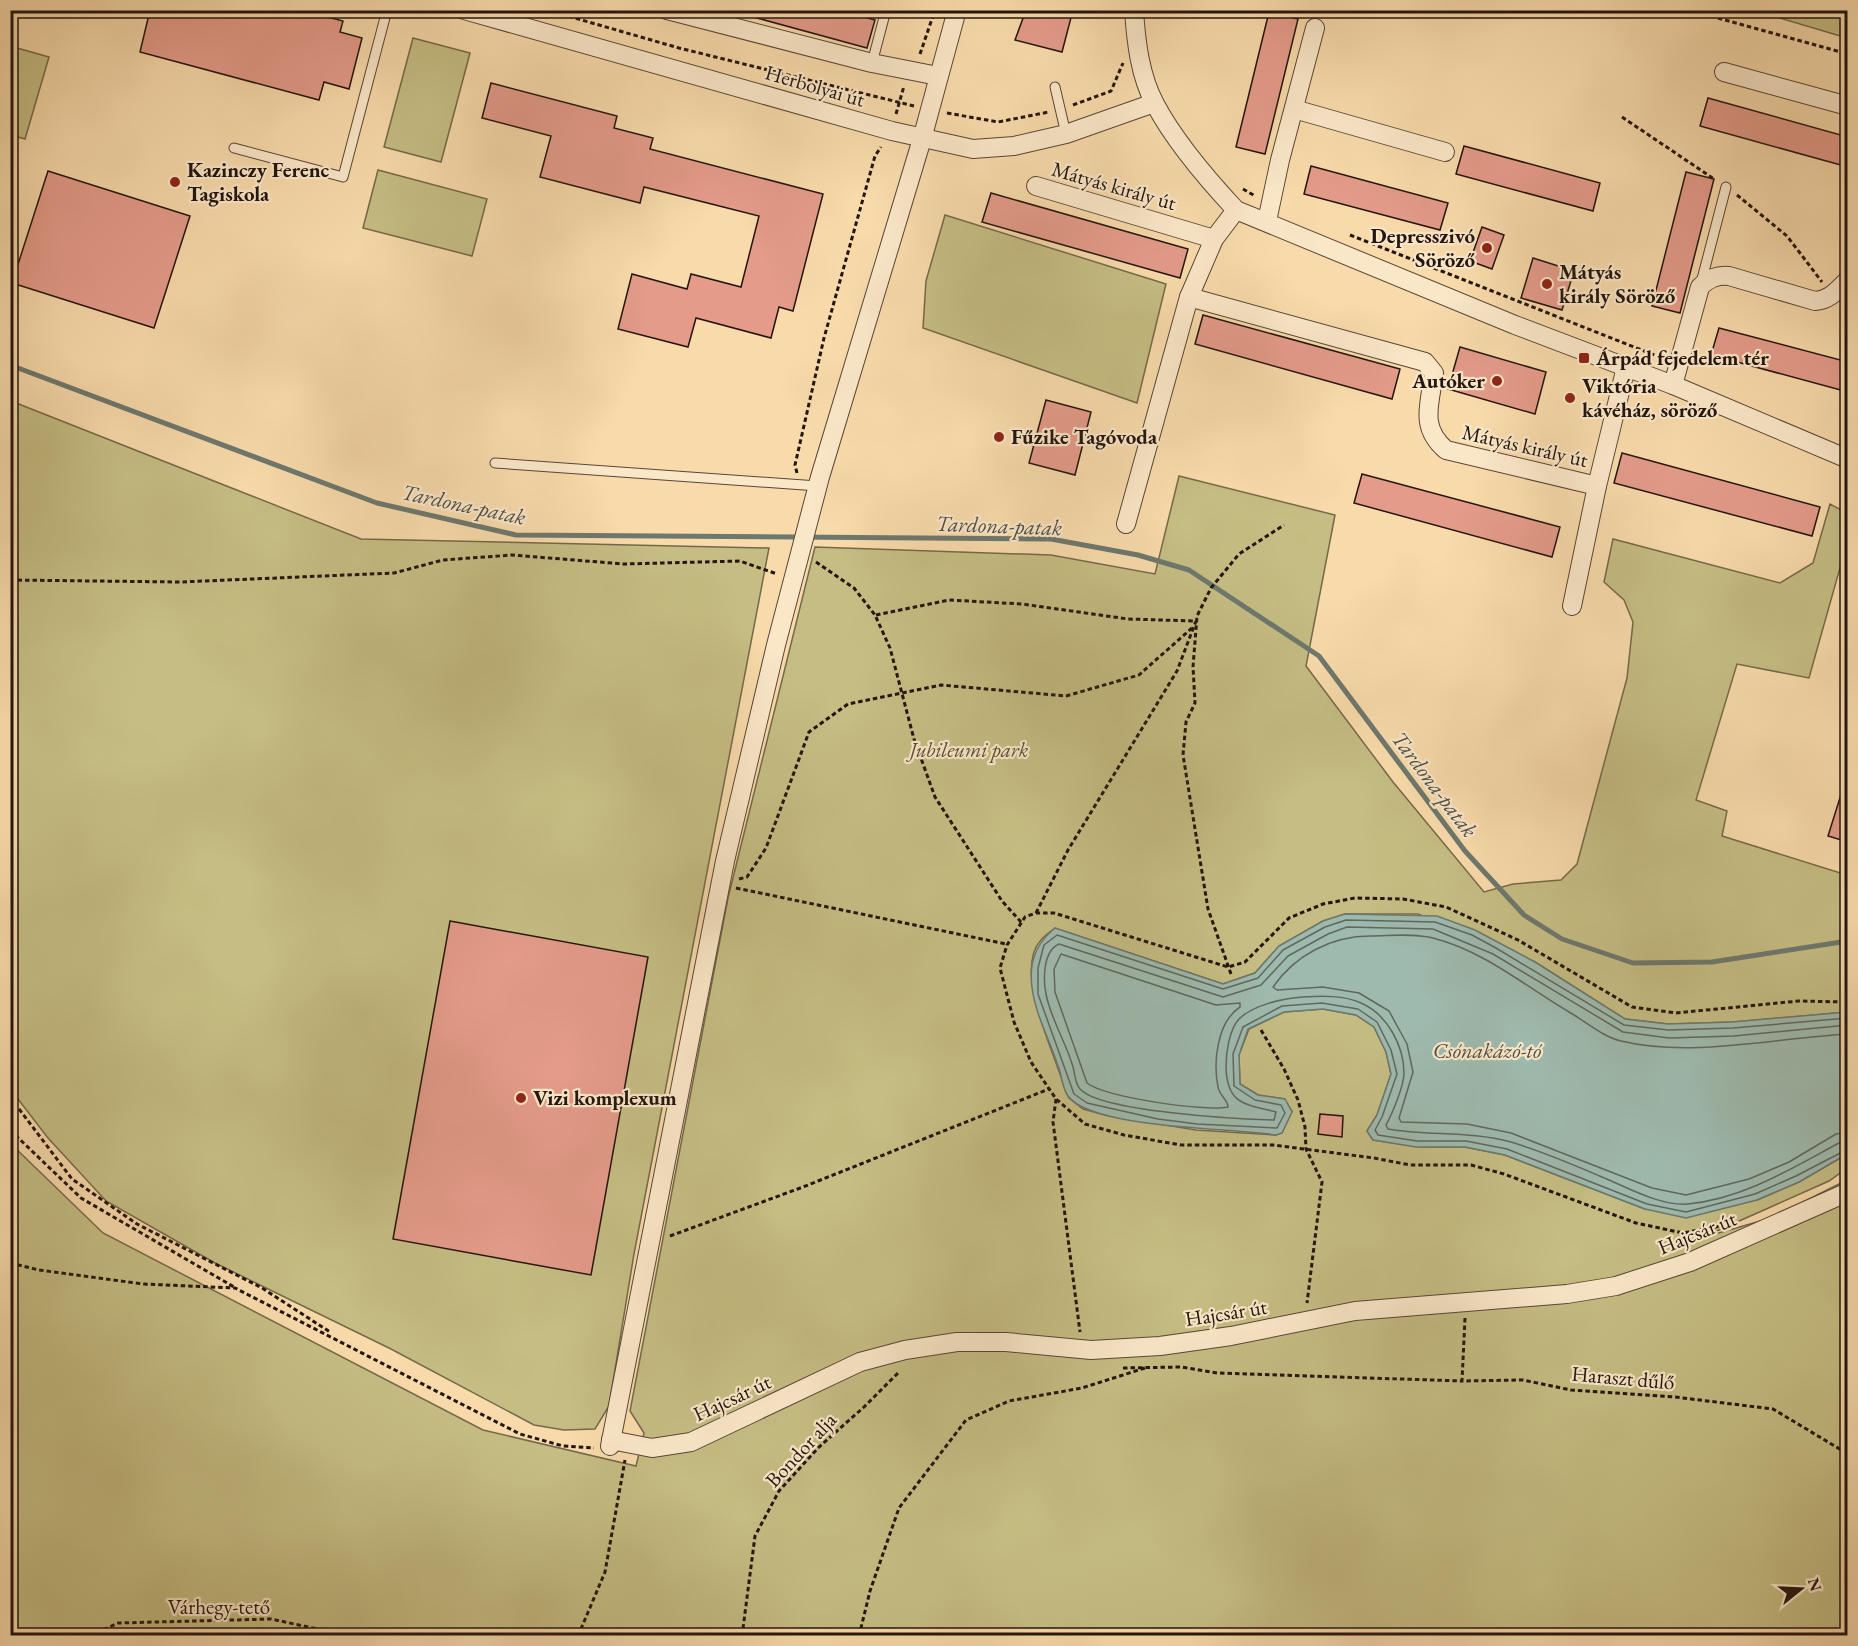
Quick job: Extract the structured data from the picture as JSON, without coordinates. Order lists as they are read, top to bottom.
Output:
{
  "streets": {
    "street": ["Herbolyai út", "Mátyás király út", "Hajcsár út"],
    "path": ["Haraszt dűlő", "Bondor alja", "Várhegy-tető"]
  },
  "crossings": [
    ["Herbolyai út", "Mátyás király út"],
    ["Hajcsár út", "Bondor alja"]
  ],
  "water": ["Tardona-patak", "Csónakázó-tó"],
  "parks": ["Jubileumi park"],
  "places": {
    "other": [
      "Kazinczy Ferenc Tagiskola",
      "Depresszivó Söröző",
      "Mátyás király Söröző",
      "Autóker",
      "Viktória kávéház, söröző",
      "Fűzike Tagóvoda",
      "Vizi komplexum"
    ],
    "transit": ["Árpád fejedelem tér"]
  },
  "north": "right"
}
